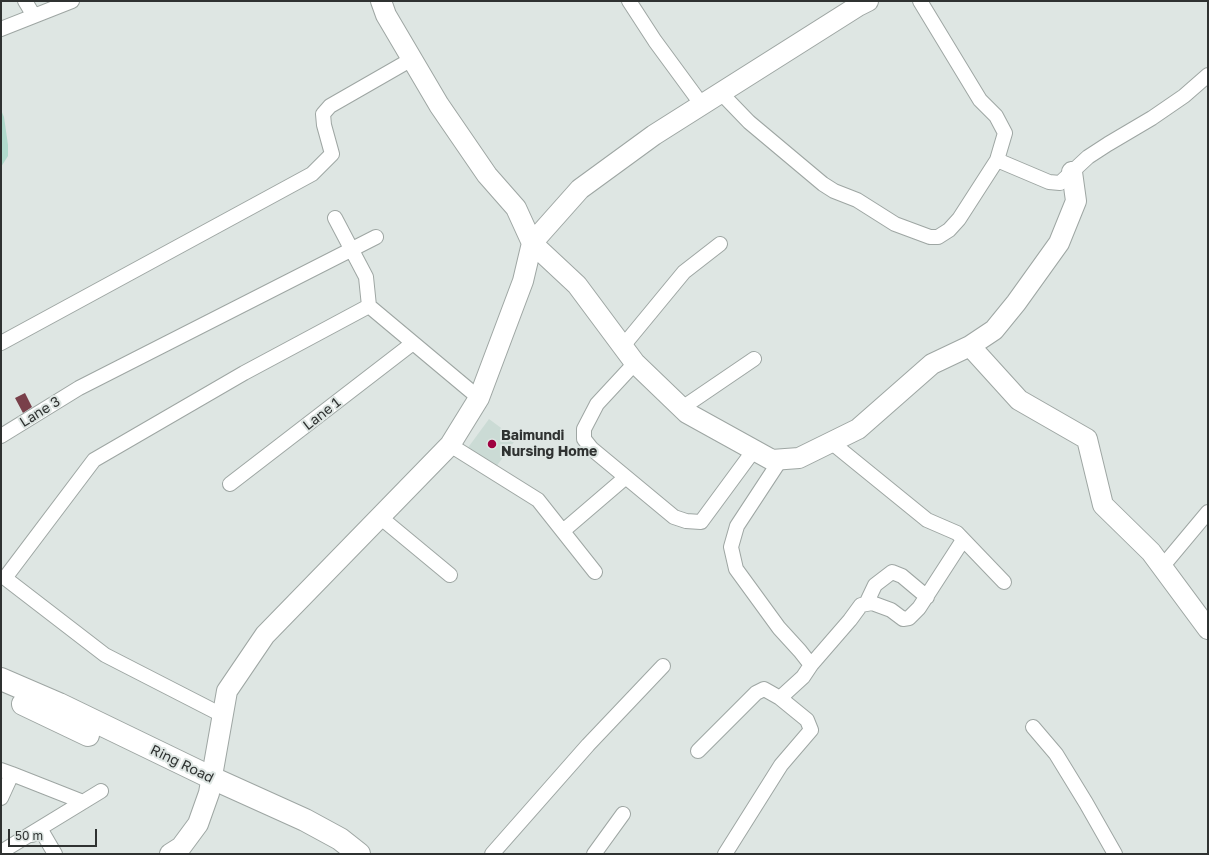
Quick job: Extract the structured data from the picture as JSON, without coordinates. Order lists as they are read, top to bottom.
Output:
{
  "streets": {
    "main road": ["Ring Road"],
    "street": ["Lane 3", "Lane 1"]
  },
  "places": ["Baimundi Nursing Home"],
  "scale_bar": "50 m"
}
